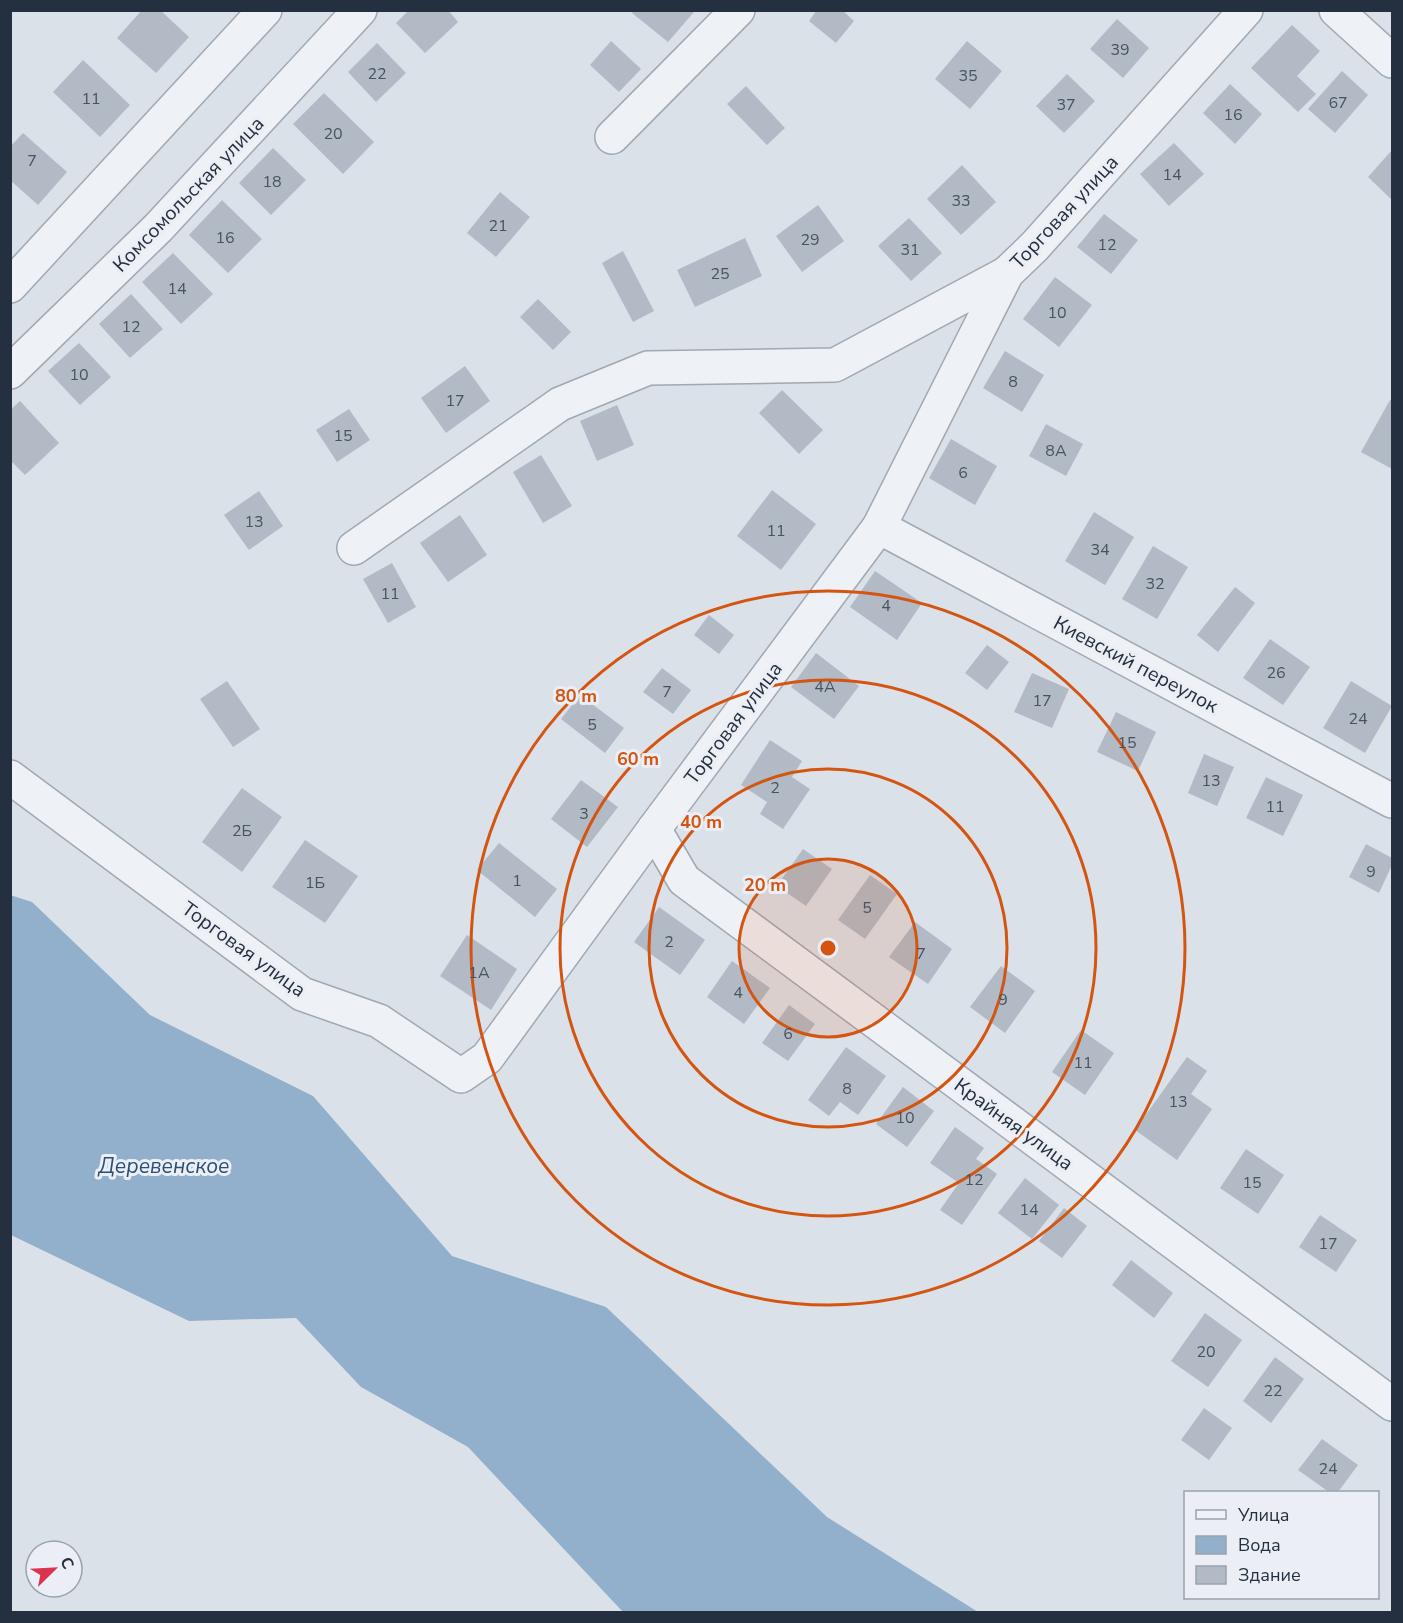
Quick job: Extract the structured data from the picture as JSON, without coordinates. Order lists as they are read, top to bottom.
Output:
{
  "streets": {
    "street": [
      "Комсомольская улица",
      "Торговая улица",
      "Киевский переулок",
      "Крайняя улица"
    ]
  },
  "crossings": [
    ["Торговая улица", "Киевский переулок"],
    ["Торговая улица", "Крайняя улица"]
  ],
  "water": ["Деревенское"],
  "house_numbers": [
    "39",
    "22",
    "35",
    "11",
    "67",
    "37",
    "16",
    "20",
    "7",
    "14",
    "18",
    "33",
    "21",
    "16",
    "29",
    "12",
    "31",
    "25",
    "14",
    "10",
    "12",
    "10",
    "8",
    "17",
    "15",
    "8А",
    "6",
    "13",
    "11",
    "34",
    "32",
    "11",
    "4",
    "26",
    "4А",
    "7",
    "17",
    "24",
    "5",
    "15",
    "13",
    "2",
    "11",
    "3",
    "2Б",
    "9",
    "1",
    "1Б",
    "5",
    "2",
    "7",
    "1А",
    "4",
    "9",
    "6",
    "11",
    "8",
    "13",
    "10",
    "12",
    "15",
    "14",
    "17",
    "20",
    "22",
    "24"
  ],
  "legend": ["Улица", "Вода", "Здание"],
  "north": "top right",
  "rings": [
    "80 m",
    "60 m",
    "40 m",
    "20 m"
  ]
}
